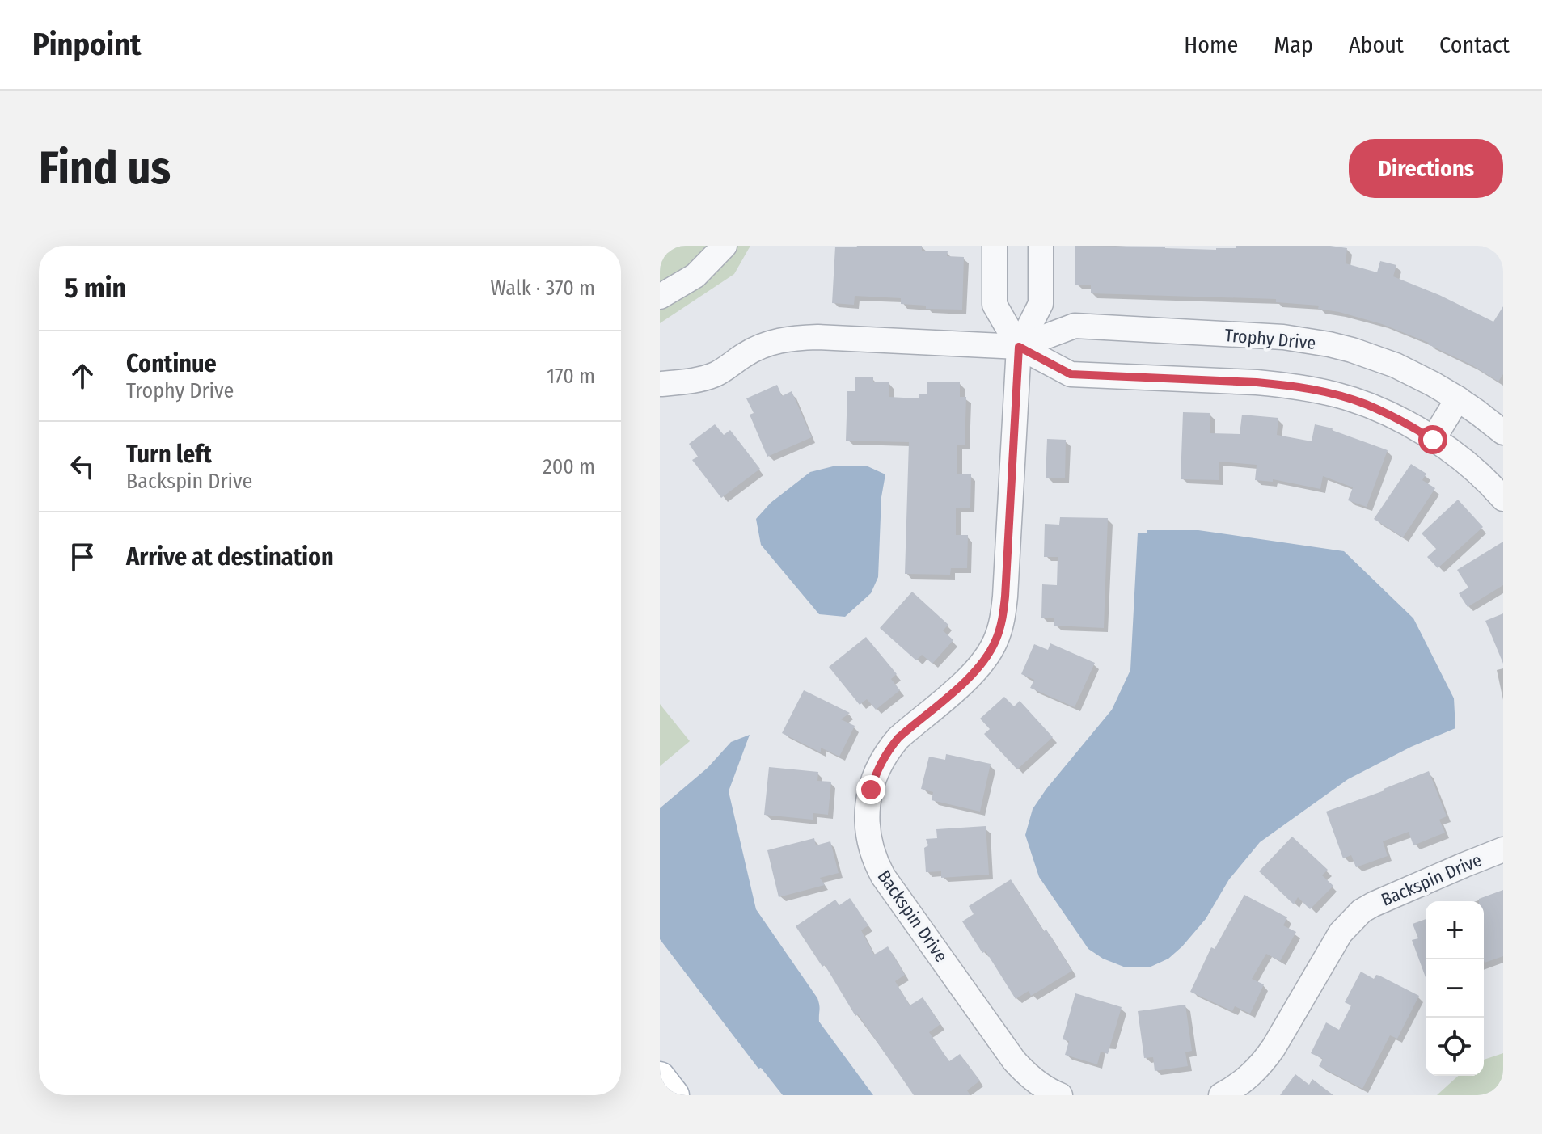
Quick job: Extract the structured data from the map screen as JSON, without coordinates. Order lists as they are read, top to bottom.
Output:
{
  "streets": {
    "street": ["Trophy Drive", "Backspin Drive"]
  },
  "crossings": [
    ["Trophy Drive", "Backspin Drive"]
  ],
  "page": {
    "header": "Pinpoint",
    "nav": [
      "Home",
      "Map",
      "About",
      "Contact"
    ],
    "buttons": "Directions",
    "title": "Find us",
    "heading": ["5 min", "Walk · 370 m"],
    "list": [
      ["Continue", "Trophy Drive", "170 m"],
      ["Turn left", "Backspin Drive", "200 m"],
      "Arrive at destination"
    ],
    "map_buttons": ["+", "−"]
  }
}
